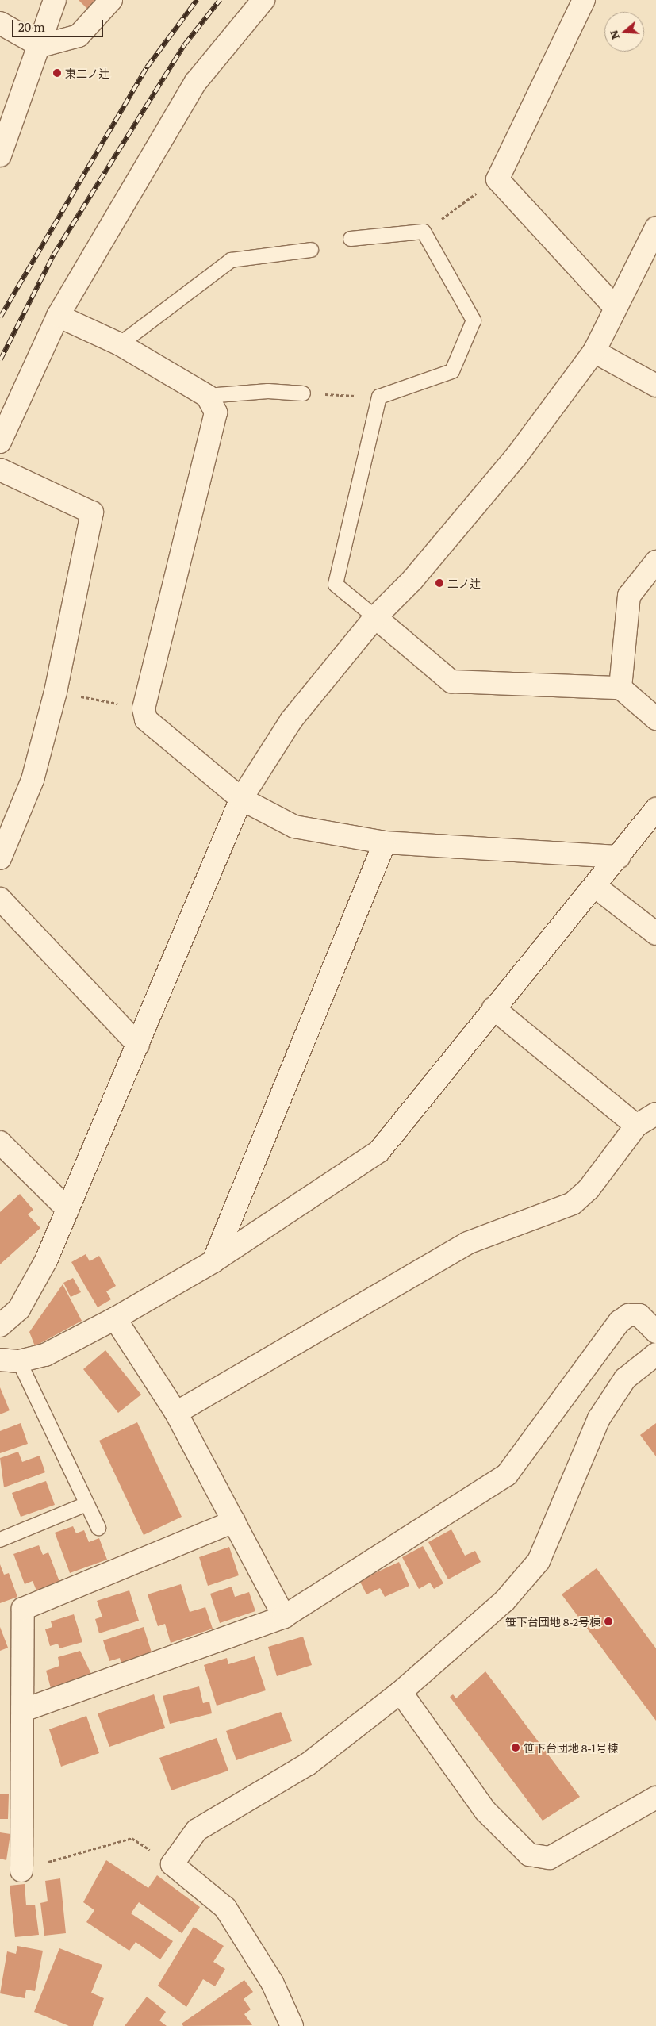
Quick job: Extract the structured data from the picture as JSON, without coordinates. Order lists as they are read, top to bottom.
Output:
{
  "places": [
    "東二ノ辻",
    "二ノ辻",
    "笹下台団地 8-2号棟",
    "笹下台団地 8-1号棟"
  ],
  "scale_bar": "20 m",
  "north": "left"
}
